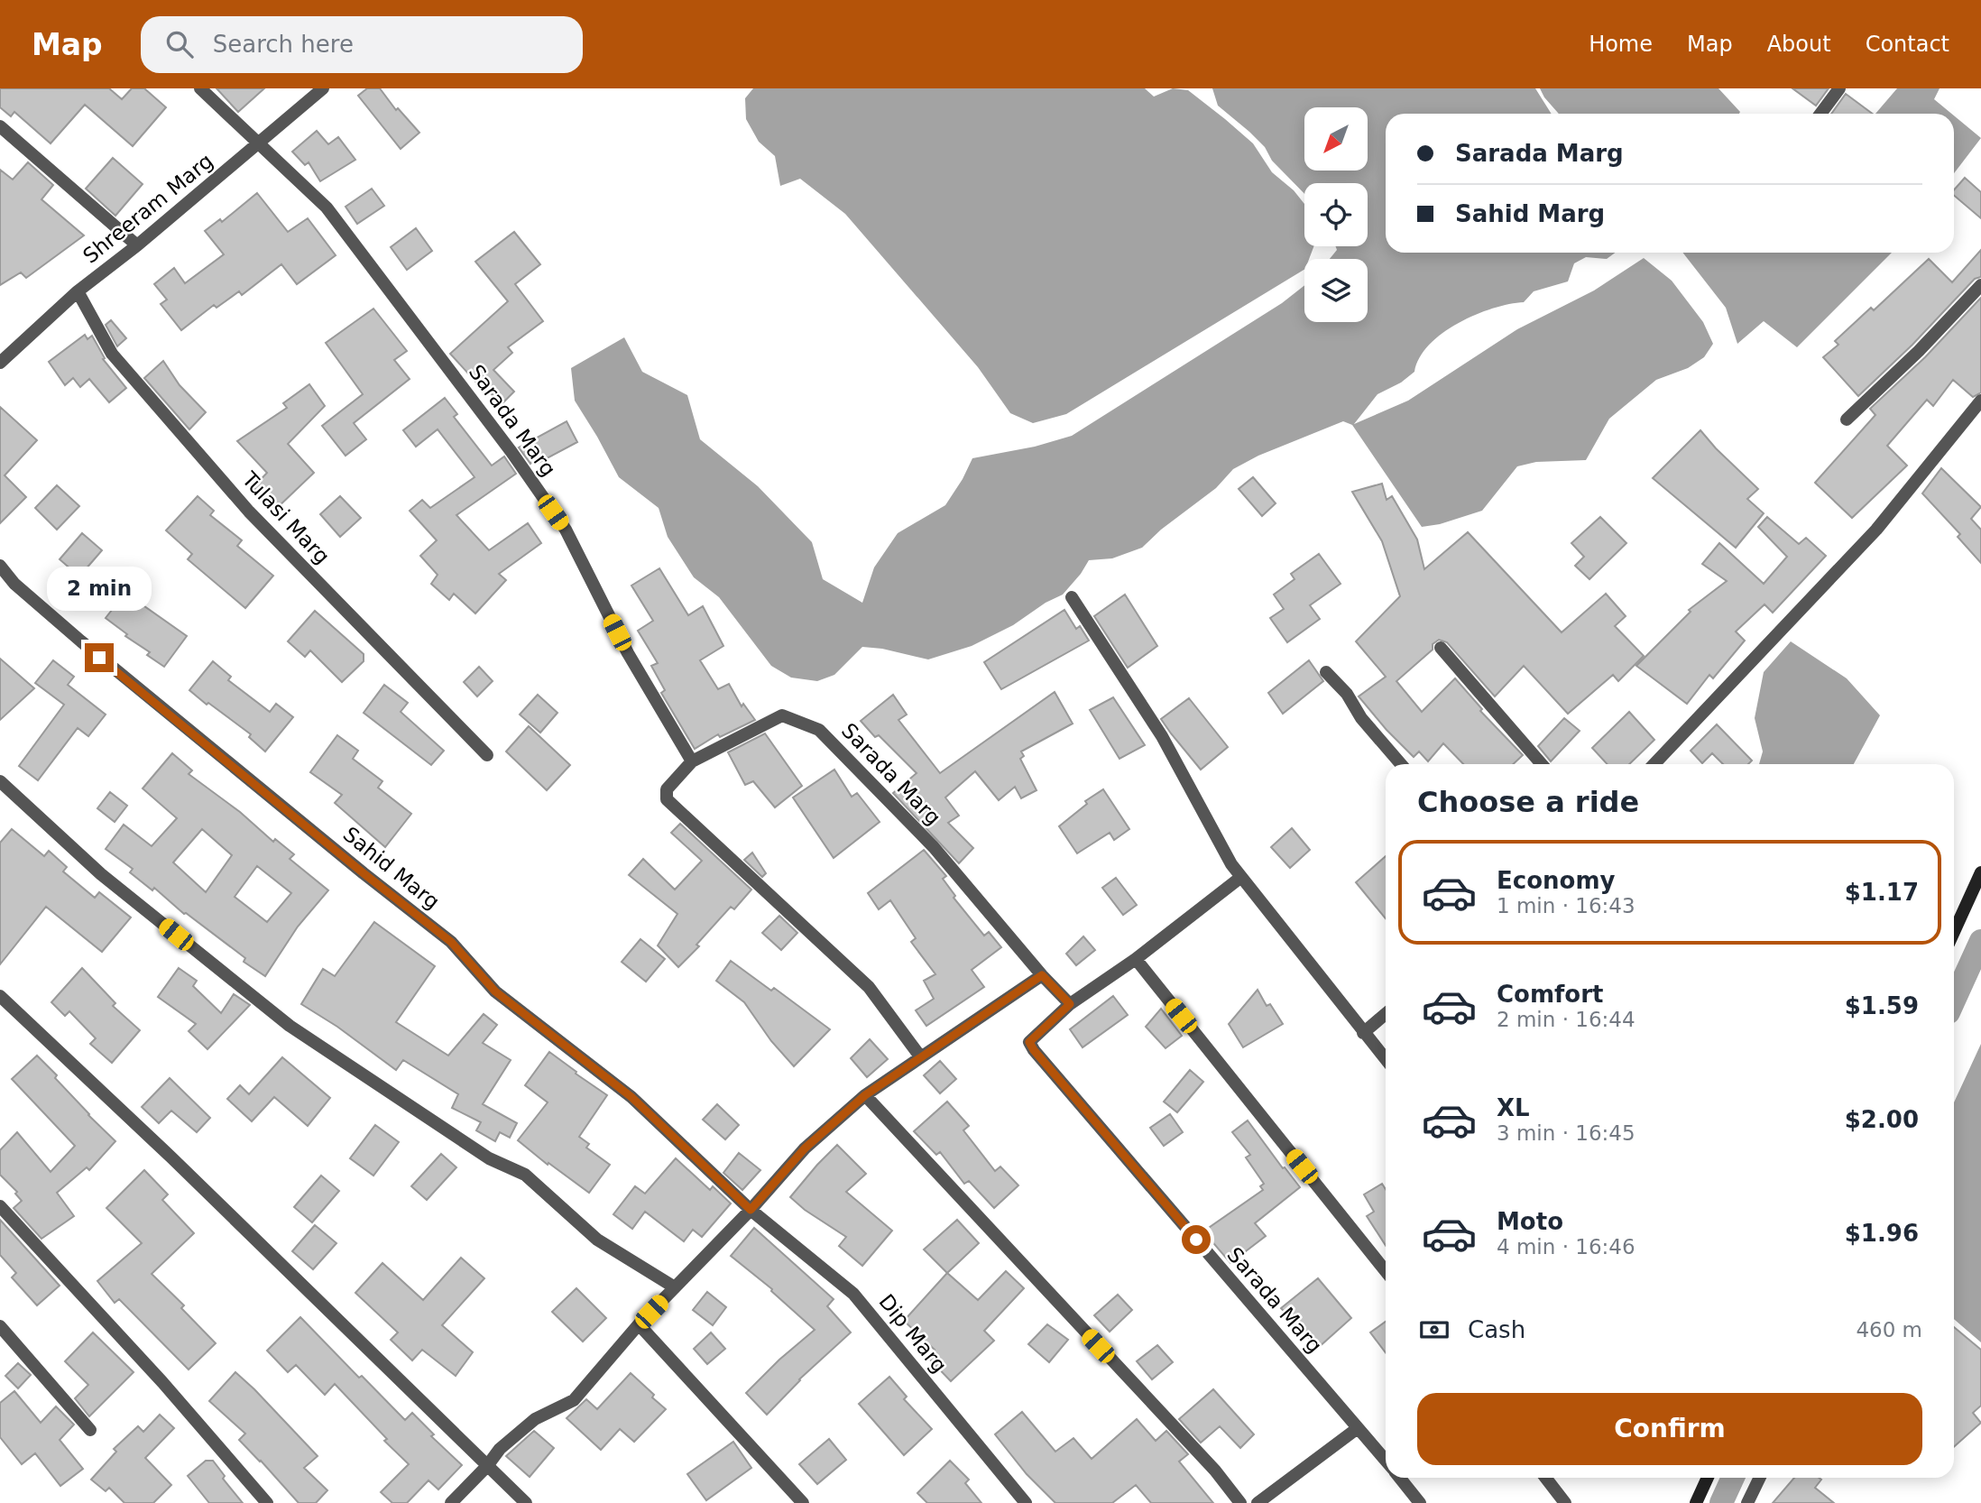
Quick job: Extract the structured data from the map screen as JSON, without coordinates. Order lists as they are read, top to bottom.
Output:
{
  "streets": {
    "street": [
      "Shreeram Marg",
      "Sarada Marg",
      "Tulasi Marg",
      "Sahid Marg",
      "Dip Marg"
    ]
  },
  "crossings": [
    ["Shreeram Marg", "Sarada Marg"],
    ["Shreeram Marg", "Tulasi Marg"],
    ["Sahid Marg", "Dip Marg"]
  ],
  "north": "bottom left",
  "page": {
    "header": "Map",
    "search": "Search here",
    "nav": [
      "Home",
      "Map",
      "About",
      "Contact"
    ],
    "banner": ["Sarada Marg", "Sahid Marg"],
    "bubble": "2 min",
    "heading": "Choose a ride",
    "list": [
      {
        "name": "Economy",
        "note": "1 min · 16:43",
        "value": "$1.17"
      },
      {
        "name": "Comfort",
        "note": "2 min · 16:44",
        "value": "$1.59"
      },
      {
        "name": "XL",
        "note": "3 min · 16:45",
        "value": "$2.00"
      },
      {
        "name": "Moto",
        "note": "4 min · 16:46",
        "value": "$1.96"
      }
    ],
    "pay": ["Cash", "460 m"],
    "buttons": "Confirm"
  }
}
